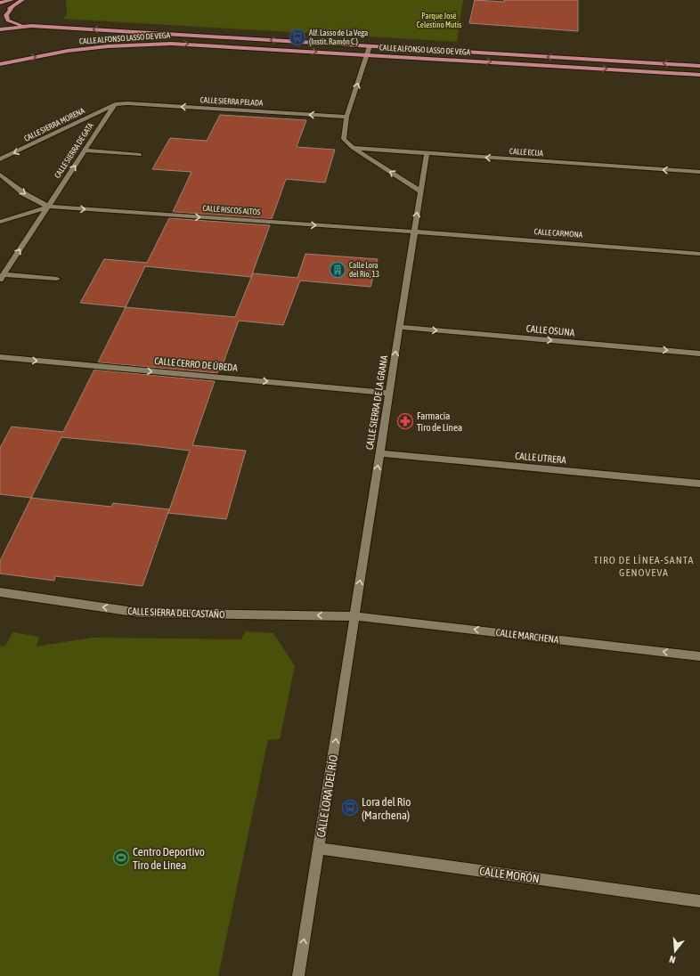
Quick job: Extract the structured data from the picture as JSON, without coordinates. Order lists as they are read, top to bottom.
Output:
{
  "streets": {
    "main road": ["CALLE ALFONSO LASSO DE VEGA"],
    "street": [
      "CALLE SIERRA PELADA",
      "CALLE SIERRA MORENA",
      "CALLE SIERRA DE GATA",
      "CALLE ECIJA",
      "CALLE RISCOS ALTOS",
      "CALLE CARMONA",
      "CALLE OSUNA",
      "CALLE CERRO DE ÚBEDA",
      "CALLE SIERRA DE LA GRANA",
      "CALLE UTRERA",
      "CALLE SIERRA DEL CASTAÑO",
      "CALLE MARCHENA",
      "CALLE LORA DEL RÍO",
      "CALLE MORÓN"
    ]
  },
  "crossings": [
    ["CALLE SIERRA PELADA", "CALLE SIERRA MORENA"],
    ["CALLE SIERRA PELADA", "CALLE SIERRA DE GATA"],
    ["CALLE SIERRA MORENA", "CALLE SIERRA DE GATA"],
    ["CALLE SIERRA DE GATA", "CALLE RISCOS ALTOS"],
    ["CALLE ECIJA", "CALLE SIERRA DE LA GRANA"],
    ["CALLE RISCOS ALTOS", "CALLE CARMONA"],
    ["CALLE RISCOS ALTOS", "CALLE SIERRA DE LA GRANA"],
    ["CALLE CARMONA", "CALLE SIERRA DE LA GRANA"],
    ["CALLE OSUNA", "CALLE SIERRA DE LA GRANA"],
    ["CALLE CERRO DE ÚBEDA", "CALLE SIERRA DE LA GRANA"],
    ["CALLE SIERRA DE LA GRANA", "CALLE UTRERA"],
    ["CALLE SIERRA DE LA GRANA", "CALLE SIERRA DEL CASTAÑO"],
    ["CALLE SIERRA DE LA GRANA", "CALLE MARCHENA"],
    ["CALLE SIERRA DE LA GRANA", "CALLE LORA DEL RÍO"],
    ["CALLE SIERRA DEL CASTAÑO", "CALLE MARCHENA"],
    ["CALLE SIERRA DEL CASTAÑO", "CALLE LORA DEL RÍO"],
    ["CALLE MARCHENA", "CALLE LORA DEL RÍO"],
    ["CALLE LORA DEL RÍO", "CALLE MORÓN"]
  ],
  "one_way": [
    "CALLE SIERRA PELADA",
    "CALLE SIERRA MORENA",
    "CALLE SIERRA DE GATA",
    "CALLE ECIJA",
    "CALLE RISCOS ALTOS",
    "CALLE OSUNA",
    "CALLE CERRO DE ÚBEDA",
    "CALLE SIERRA DE LA GRANA",
    "CALLE SIERRA DEL CASTAÑO",
    "CALLE MARCHENA",
    "CALLE LORA DEL RÍO"
  ],
  "districts": ["TIRO DE LÍNEA-SANTA GENOVEVA"],
  "parks": ["Parque José Celestino Mutis"],
  "places": {
    "bus stop": ["Alf. Lasso de La Vega (Instit. Ramón C.)", "Lora del Rio (Marchena)"],
    "building": ["Calle Lora del Río, 13"],
    "pharmacy": ["Farmacia Tiro de Línea"],
    "sports": ["Centro Deportivo Tiro de Linea"]
  },
  "north": "bottom"
}
